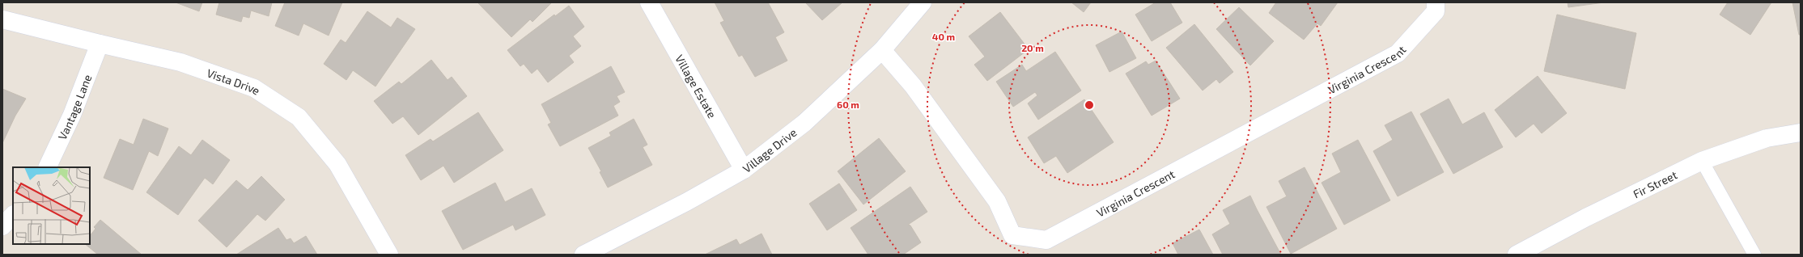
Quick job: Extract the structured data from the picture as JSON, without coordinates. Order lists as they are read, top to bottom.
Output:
{
  "streets": {
    "street": [
      "Virginia Crescent",
      "Vista Drive",
      "Village Estate",
      "Vantage Lane",
      "Village Drive",
      "Fir Street"
    ]
  },
  "crossings": [
    ["Virginia Crescent", "Village Drive"],
    ["Vista Drive", "Vantage Lane"],
    ["Village Estate", "Village Drive"]
  ],
  "rings": ["40 m", "20 m", "60 m"]
}
